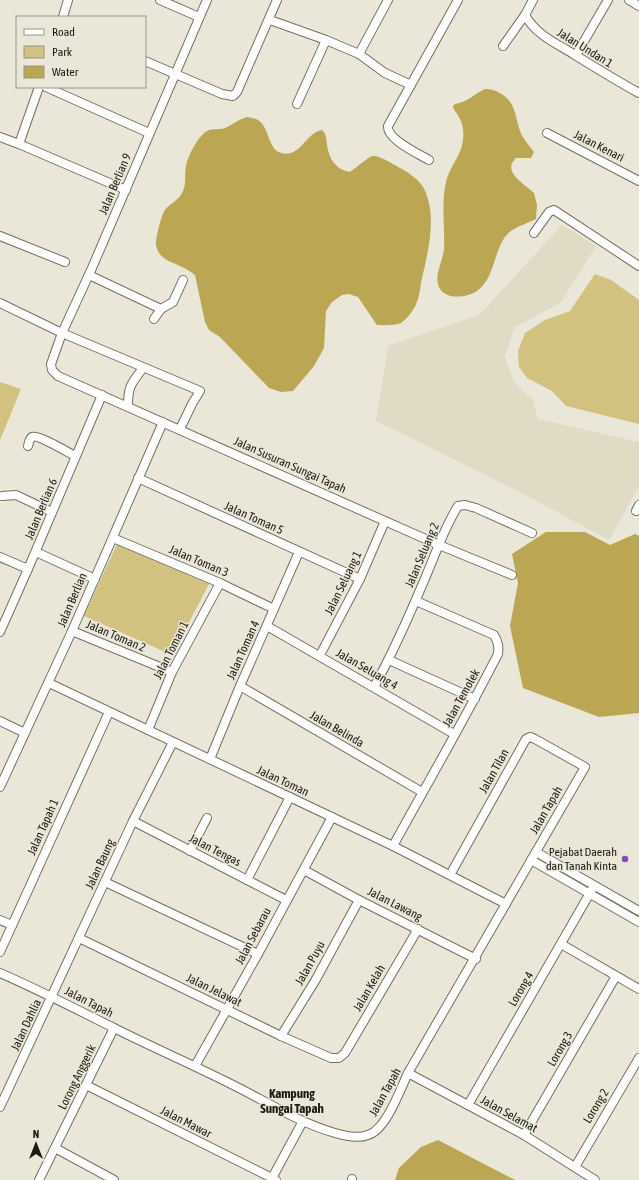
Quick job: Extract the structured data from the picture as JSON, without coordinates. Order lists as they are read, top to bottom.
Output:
{
  "streets": {
    "street": [
      "Jalan Undan 1",
      "Jalan Kenari",
      "Jalan Berlian 9",
      "Jalan Susuran Sungai Tapah",
      "Jalan Berlian 6",
      "Jalan Toman 5",
      "Jalan Seluang 2",
      "Jalan Toman 3",
      "Jalan Seluang 1",
      "Jalan Berlian",
      "Jalan Toman 2",
      "Jalan Toman 1",
      "Jalan Toman 4",
      "Jalan Seluang 4",
      "Jalan Temolek",
      "Jalan Belinda",
      "Jalan Tilan",
      "Jalan Toman",
      "Jalan Tapah",
      "Jalan Tapah 1",
      "Jalan Tengas",
      "Jalan Baung",
      "Jalan Lawang",
      "Jalan Sebarau",
      "Jalan Puyu",
      "Jalan Kelah",
      "Lorong 4",
      "Jalan Jelawat",
      "Jalan Dahlia",
      "Lorong 3",
      "Lorong Anggerik",
      "Lorong 2",
      "Jalan Selamat",
      "Jalan Mawar"
    ]
  },
  "crossings": [
    ["Jalan Berlian 9", "Jalan Susuran Sungai Tapah"],
    ["Jalan Susuran Sungai Tapah", "Jalan Berlian 6"],
    ["Jalan Susuran Sungai Tapah", "Jalan Seluang 2"],
    ["Jalan Susuran Sungai Tapah", "Jalan Seluang 1"],
    ["Jalan Susuran Sungai Tapah", "Jalan Berlian"],
    ["Jalan Toman 5", "Jalan Seluang 1"],
    ["Jalan Toman 5", "Jalan Berlian"],
    ["Jalan Toman 5", "Jalan Toman 4"],
    ["Jalan Seluang 2", "Jalan Seluang 4"],
    ["Jalan Seluang 2", "Jalan Temolek"],
    ["Jalan Toman 3", "Jalan Berlian"],
    ["Jalan Toman 3", "Jalan Toman 1"],
    ["Jalan Toman 3", "Jalan Toman 4"],
    ["Jalan Seluang 1", "Jalan Seluang 4"],
    ["Jalan Berlian", "Jalan Toman 2"],
    ["Jalan Berlian", "Jalan Toman"],
    ["Jalan Toman 2", "Jalan Toman 1"],
    ["Jalan Toman 1", "Jalan Toman"],
    ["Jalan Toman 4", "Jalan Seluang 4"],
    ["Jalan Toman 4", "Jalan Belinda"],
    ["Jalan Toman 4", "Jalan Toman"],
    ["Jalan Seluang 4", "Jalan Temolek"],
    ["Jalan Temolek", "Jalan Belinda"],
    ["Jalan Temolek", "Jalan Toman"],
    ["Jalan Tilan", "Jalan Toman"],
    ["Jalan Tilan", "Jalan Tapah"],
    ["Jalan Toman", "Jalan Tapah"],
    ["Jalan Toman", "Jalan Tapah 1"],
    ["Jalan Toman", "Jalan Baung"],
    ["Jalan Toman", "Jalan Sebarau"],
    ["Jalan Tapah", "Jalan Baung"],
    ["Jalan Tapah", "Jalan Lawang"],
    ["Jalan Tapah", "Jalan Sebarau"],
    ["Jalan Tapah", "Jalan Dahlia"],
    ["Jalan Tapah", "Lorong Anggerik"],
    ["Jalan Tapah", "Jalan Selamat"],
    ["Jalan Tengas", "Jalan Baung"],
    ["Jalan Tengas", "Jalan Sebarau"],
    ["Jalan Baung", "Jalan Jelawat"],
    ["Jalan Baung", "Jalan Dahlia"],
    ["Jalan Lawang", "Jalan Sebarau"],
    ["Jalan Lawang", "Jalan Puyu"],
    ["Jalan Lawang", "Jalan Kelah"],
    ["Jalan Sebarau", "Jalan Jelawat"],
    ["Jalan Puyu", "Jalan Jelawat"],
    ["Jalan Kelah", "Jalan Jelawat"],
    ["Lorong 4", "Jalan Selamat"],
    ["Lorong 3", "Jalan Selamat"],
    ["Lorong Anggerik", "Jalan Mawar"],
    ["Lorong 2", "Jalan Selamat"]
  ],
  "districts": ["Kampung Sungai Tapah"],
  "places": ["Pejabat Daerah dan Tanah Kinta"],
  "legend": ["Road", "Park", "Water"],
  "north": "top"
}
